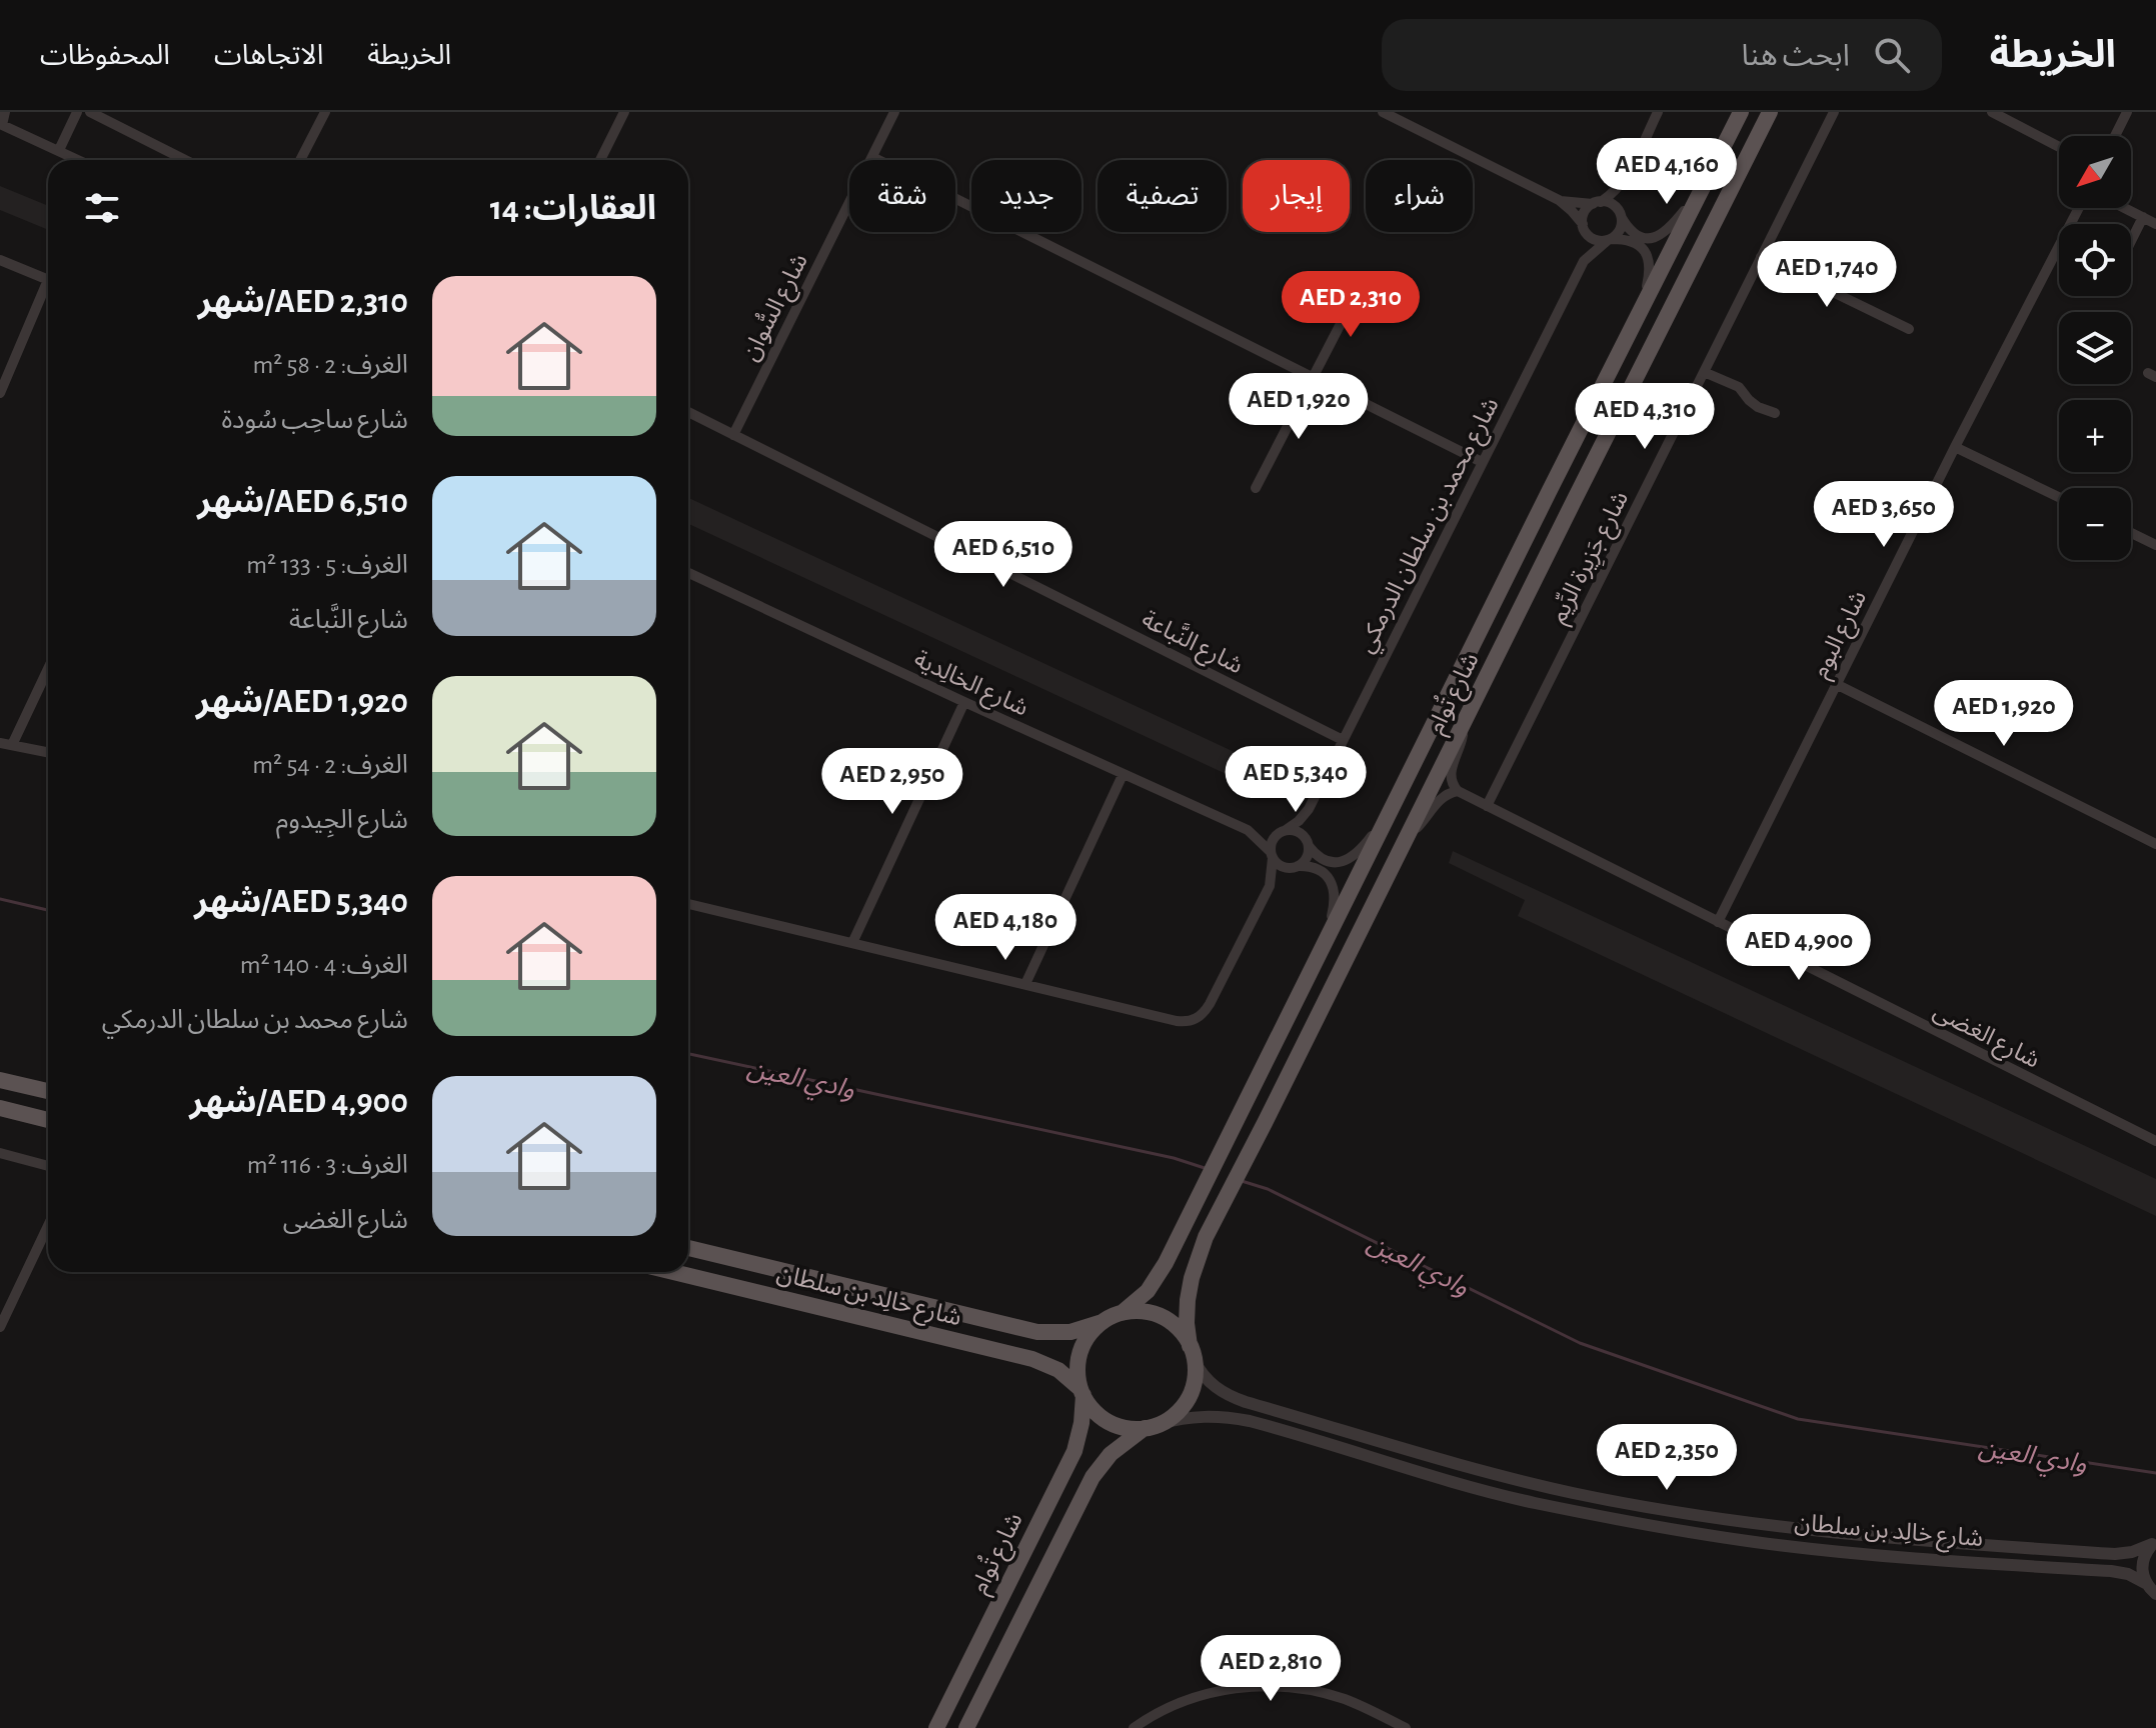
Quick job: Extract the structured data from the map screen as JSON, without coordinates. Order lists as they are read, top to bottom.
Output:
{
  "streets": {
    "main road": ["شارع تُوام", "شارع خالِد بن سلطان"],
    "street": [
      "شارع السُّوان",
      "شارع محمد بن سلطان الدرمكي",
      "شارع جَزِيرة الرِّيم",
      "شارع البوم",
      "شارع النَّباعة",
      "شارع الخالِدية",
      "شارع الغضى"
    ]
  },
  "crossings": [
    ["شارع السُّوان", "شارع النَّباعة"],
    ["شارع محمد بن سلطان الدرمكي", "شارع النَّباعة"],
    ["شارع محمد بن سلطان الدرمكي", "شارع الخالِدية"],
    ["شارع جَزِيرة الرِّيم", "شارع الغضى"],
    ["شارع البوم", "شارع الغضى"],
    ["شارع تُوام", "شارع خالِد بن سلطان"]
  ],
  "water": ["وادي العين"],
  "north": "bottom left",
  "page": {
    "header": "الخريطة",
    "search": "ابحث هنا",
    "nav": ["الخريطة", "الاتجاهات", "المحفوظات"],
    "map_buttons": ["+", "−"],
    "price": [
      "AED 4,160",
      "AED 1,740",
      "AED 2,310",
      "AED 1,920",
      "AED 4,310",
      "AED 3,650",
      "AED 6,510",
      "AED 1,920",
      "AED 5,340",
      "AED 2,950",
      "AED 4,180",
      "AED 4,900",
      "AED 2,350",
      "AED 2,810"
    ],
    "chip": [
      "شراء",
      "إيجار",
      "تصفية",
      "جديد",
      "شقة"
    ],
    "heading": "العقارات: 14",
    "list": [
      {
        "name": "AED 2,310/شهر",
        "note": "الغرف: 2 · 58 m² · شارع ساحِب سُودة"
      },
      {
        "name": "AED 6,510/شهر",
        "note": "الغرف: 5 · 133 m² · شارع النَّباعة"
      },
      {
        "name": "AED 1,920/شهر",
        "note": "الغرف: 2 · 54 m² · شارع الجِيدوم"
      },
      {
        "name": "AED 5,340/شهر",
        "note": "الغرف: 4 · 140 m² · شارع محمد بن سلطان الدرمكي"
      },
      {
        "name": "AED 4,900/شهر",
        "note": "الغرف: 3 · 116 m² · شارع الغضى"
      }
    ]
  }
}
